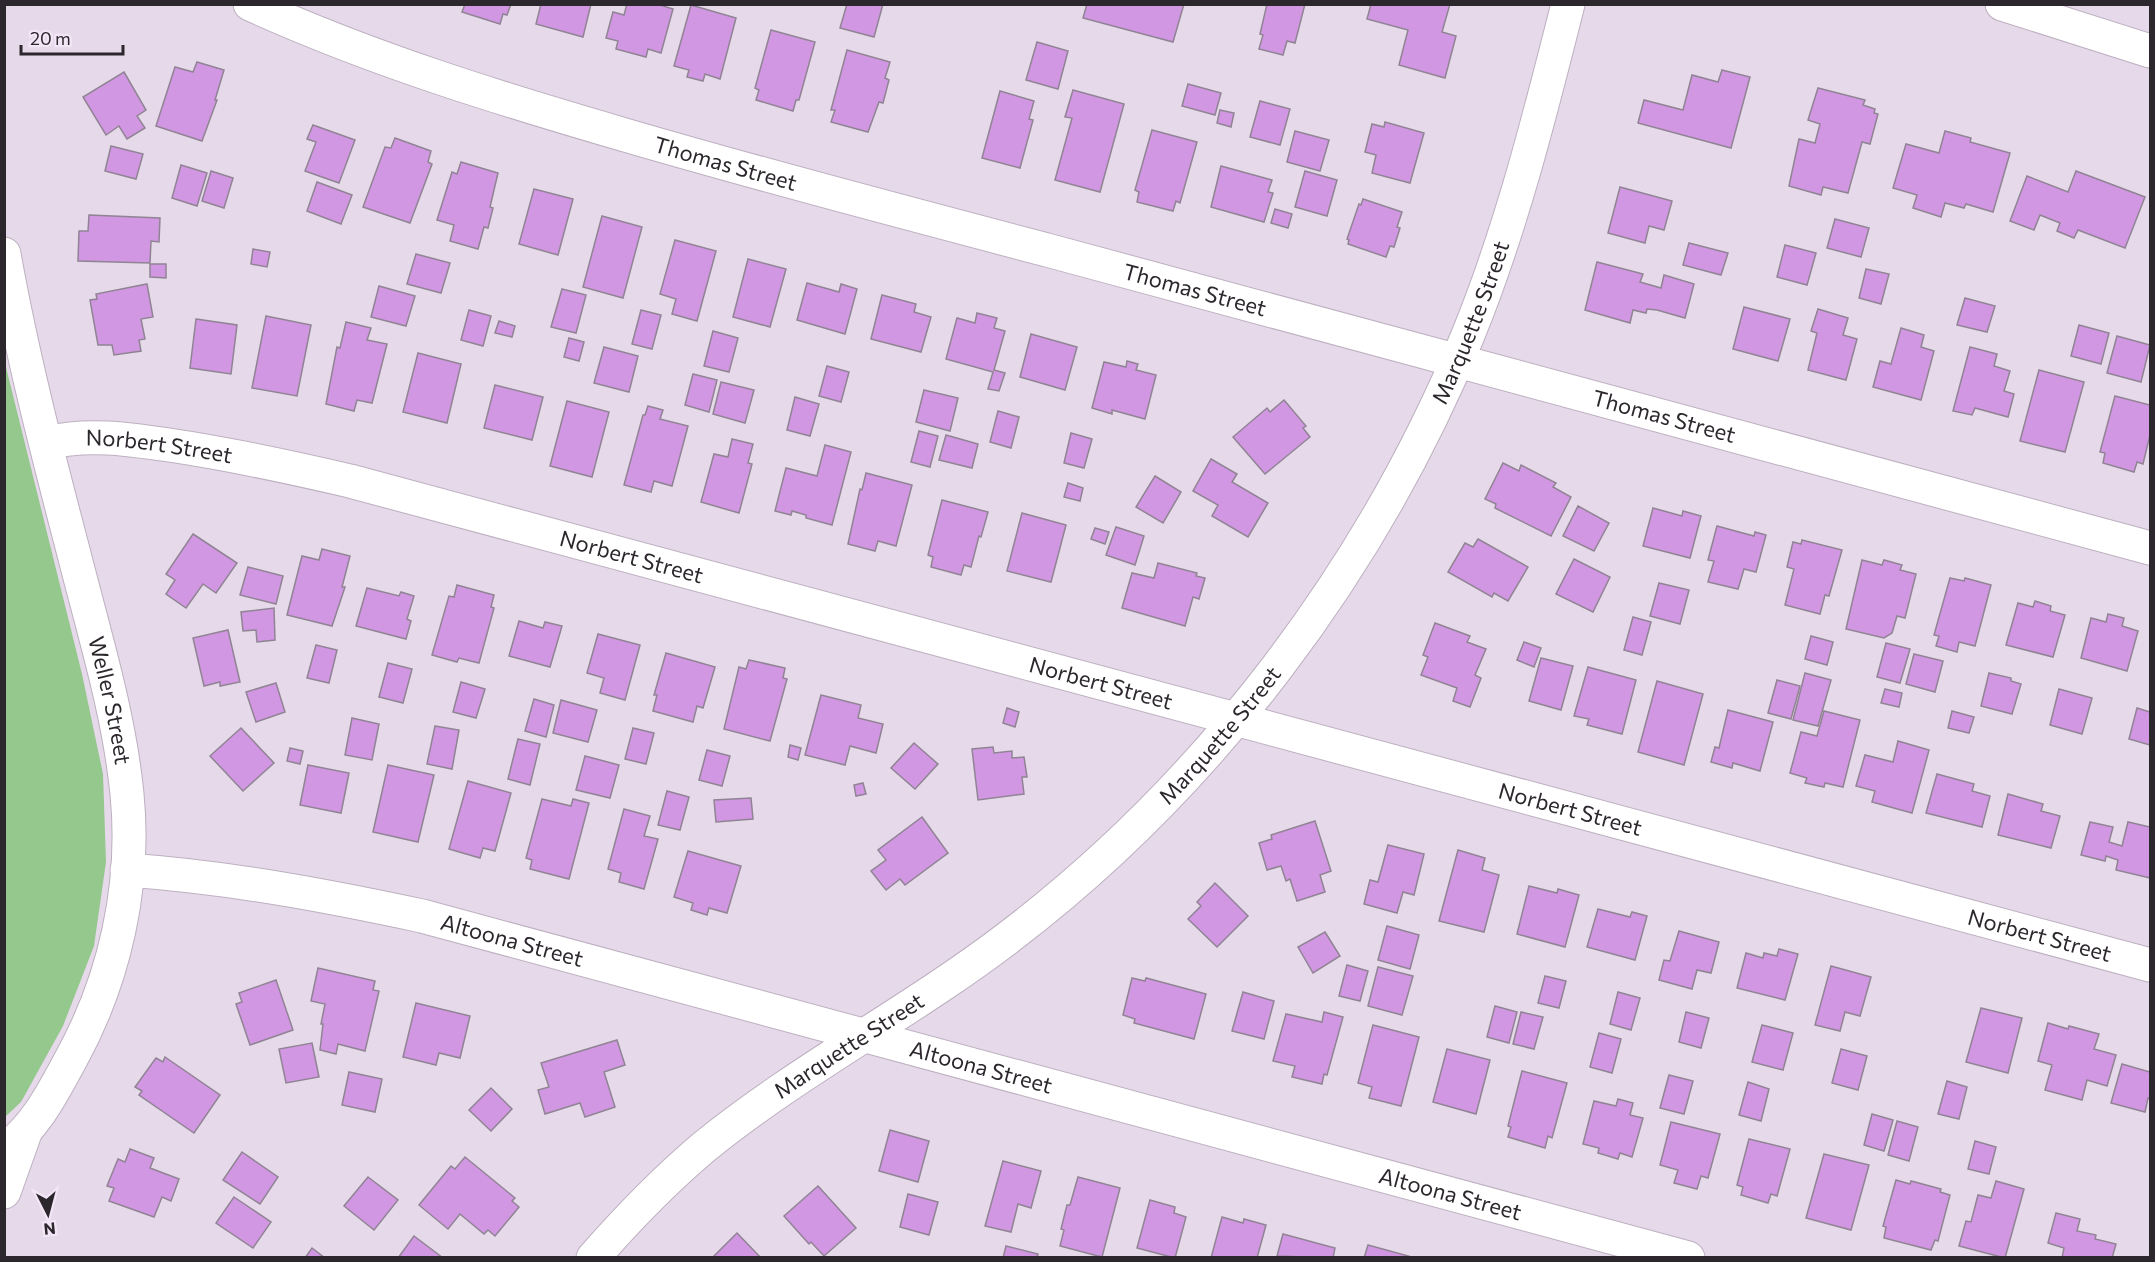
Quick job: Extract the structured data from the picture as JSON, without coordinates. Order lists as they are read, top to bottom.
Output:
{
  "streets": {
    "street": [
      "Thomas Street",
      "Marquette Street",
      "Norbert Street",
      "Weller Street",
      "Altoona Street"
    ]
  },
  "crossings": [
    ["Thomas Street", "Marquette Street"],
    ["Marquette Street", "Norbert Street"],
    ["Marquette Street", "Altoona Street"],
    ["Norbert Street", "Weller Street"],
    ["Weller Street", "Altoona Street"]
  ],
  "scale_bar": "20 m",
  "north": "bottom"
}
